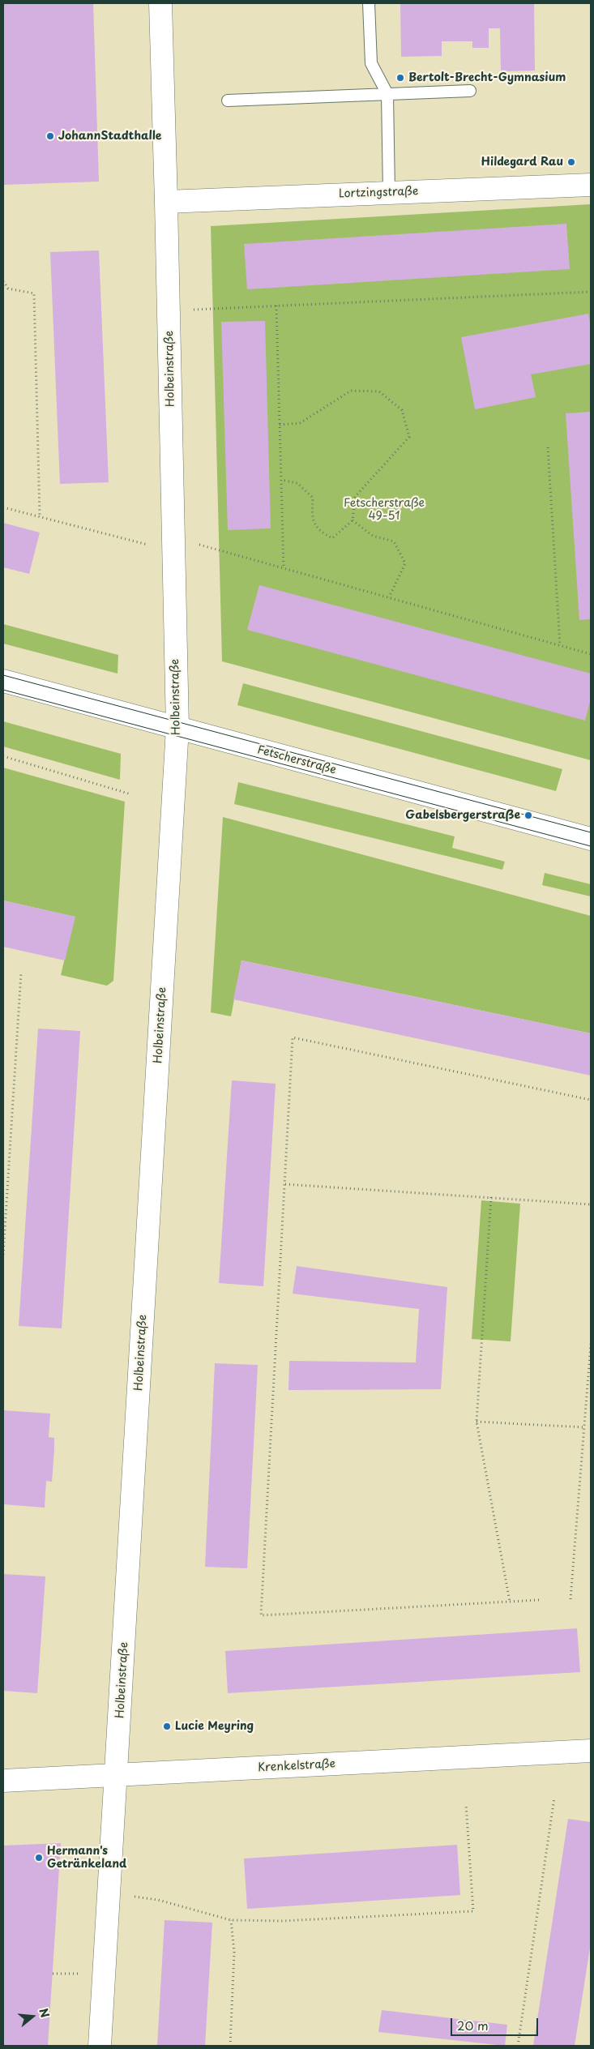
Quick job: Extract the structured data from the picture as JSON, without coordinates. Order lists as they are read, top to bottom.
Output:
{
  "streets": {
    "street": [
      "Lortzingstraße",
      "Holbeinstraße",
      "Fetscherstraße",
      "Krenkelstraße"
    ]
  },
  "crossings": [
    ["Lortzingstraße", "Holbeinstraße"],
    ["Holbeinstraße", "Fetscherstraße"],
    ["Holbeinstraße", "Krenkelstraße"]
  ],
  "parks": ["Fetscherstraße 49-51"],
  "places": [
    "Bertolt-Brecht-Gymnasium",
    "JohannStadthalle",
    "Hildegard Rau",
    "Gabelsbergerstraße",
    "Lucie Meyring",
    "Hermann's Getränkeland"
  ],
  "scale_bar": "20 m",
  "north": "right"
}
